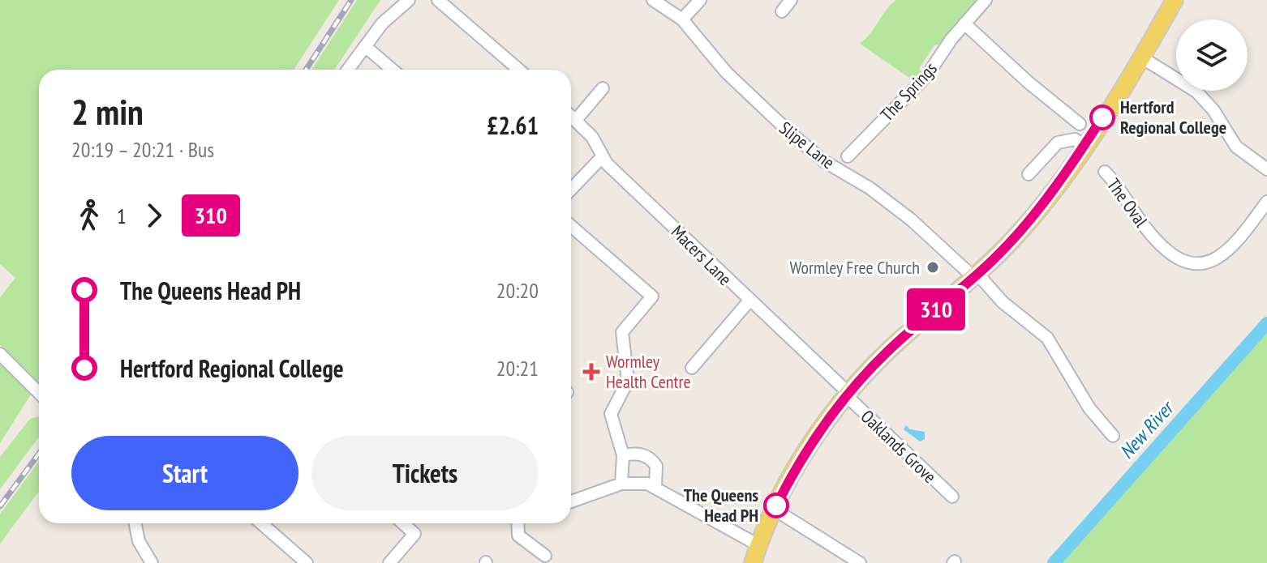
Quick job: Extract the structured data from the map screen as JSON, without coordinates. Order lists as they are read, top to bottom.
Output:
{
  "streets": {
    "street": [
      "The Springs",
      "Slipe Lane",
      "The Oval",
      "Macers Lane",
      "Oaklands Grove"
    ]
  },
  "crossings": [
    ["Macers Lane", "Oaklands Grove"]
  ],
  "water": ["New River"],
  "places": {
    "other": ["Hertford Regional College", "Wormley Free Church", "The Queens Head PH"],
    "health": ["Wormley Health Centre"]
  },
  "lines": ["bus line 310"],
  "page": {
    "on_map": "310",
    "heading": ["2 min", "20:19 – 20:21 · Bus", "£2.61"],
    "legs": ["1", "310"],
    "list": [
      {
        "name": "The Queens Head PH",
        "value": "20:20"
      },
      {
        "name": "Hertford Regional College",
        "value": "20:21"
      }
    ],
    "buttons": ["Start", "Tickets"]
  }
}
